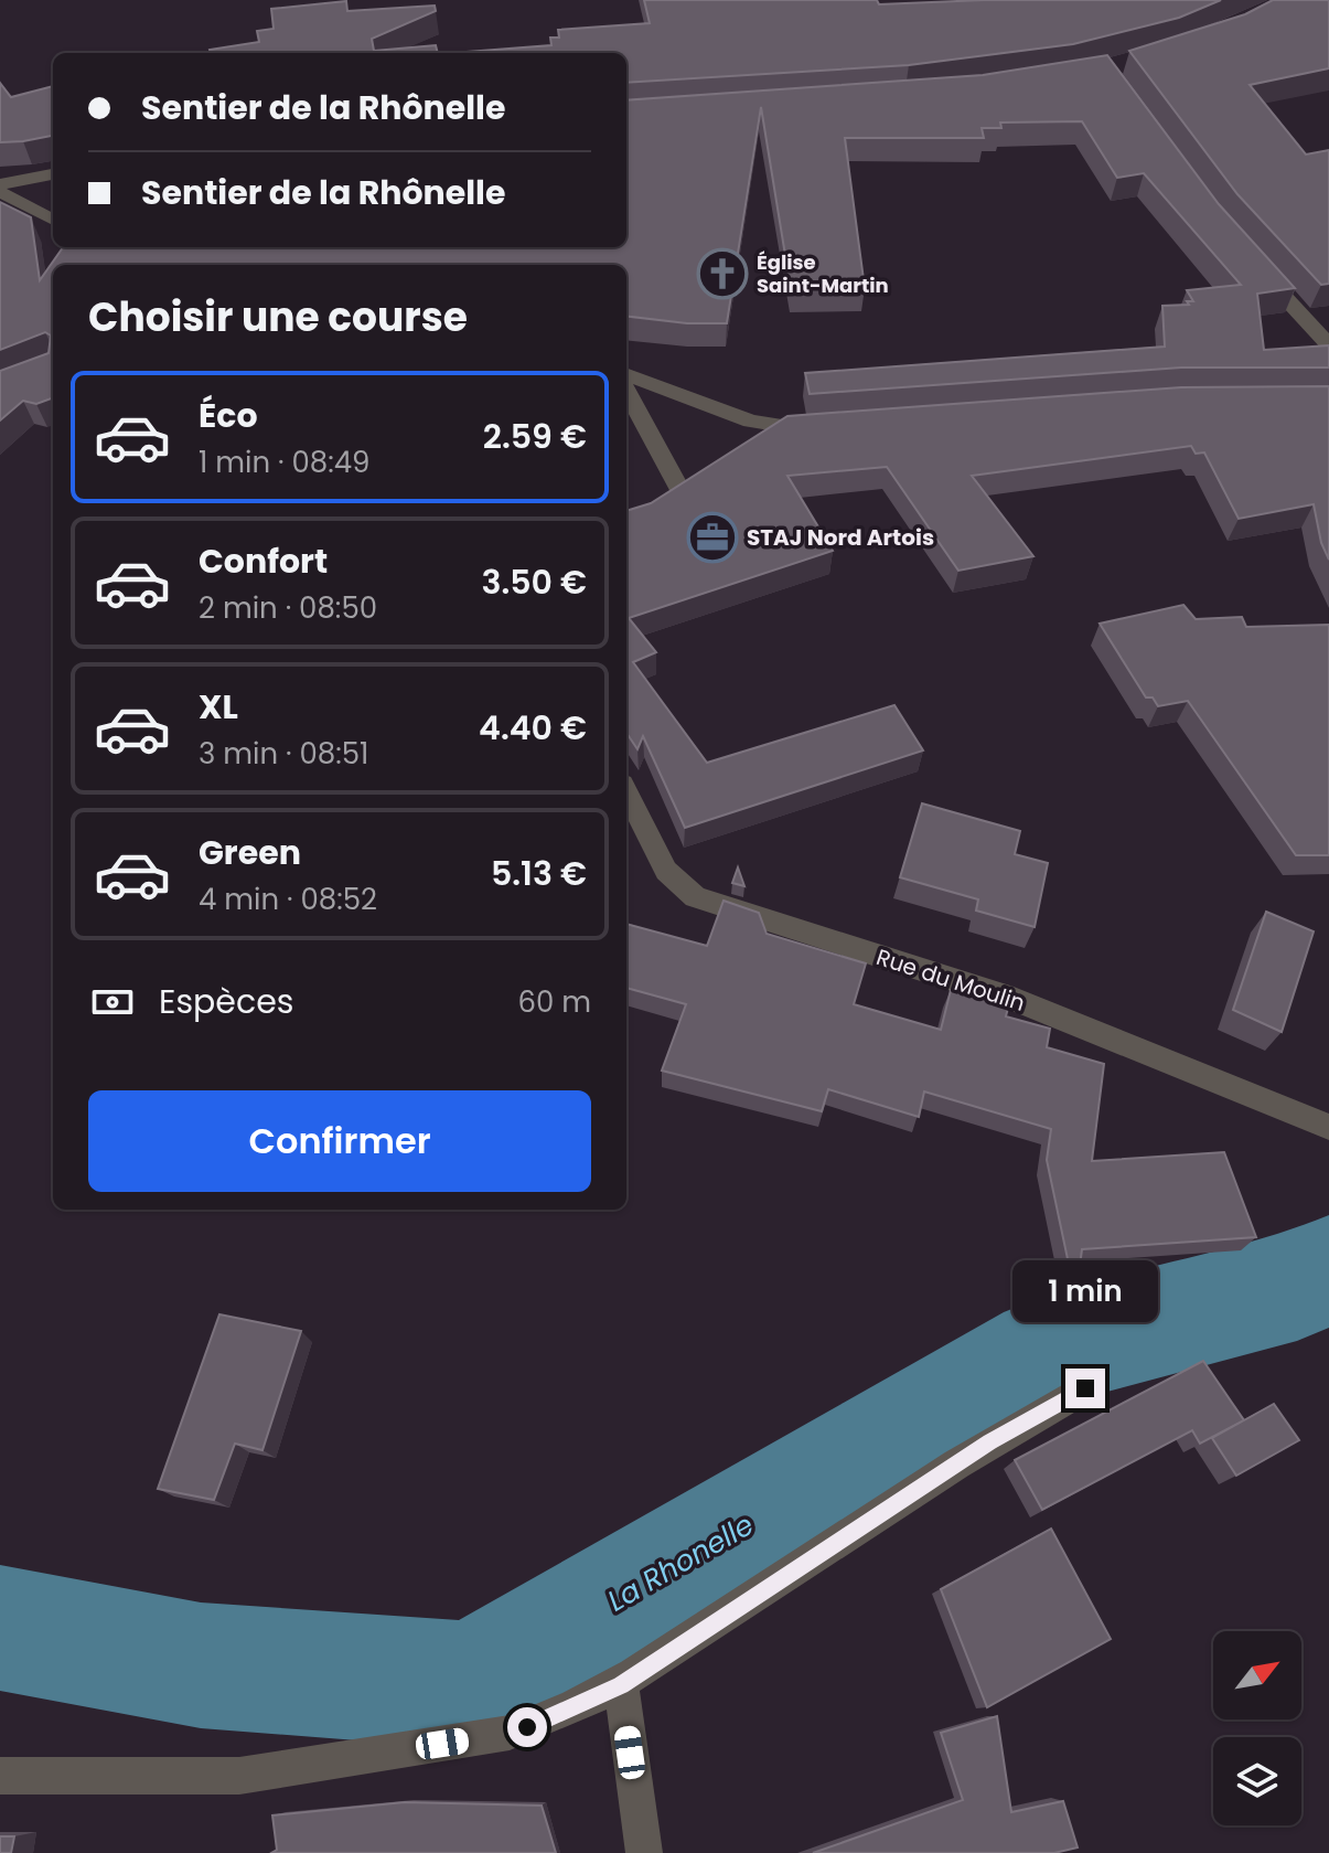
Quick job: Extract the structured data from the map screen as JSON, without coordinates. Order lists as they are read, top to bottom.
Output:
{
  "streets": {
    "street": ["Rue du Moulin"]
  },
  "water": ["La Rhonelle"],
  "places": {
    "church": ["Église Saint-Martin"],
    "office": ["STAJ Nord Artois"]
  },
  "north": "top right",
  "page": {
    "banner": ["Sentier de la Rhônelle", "Sentier de la Rhônelle"],
    "heading": "Choisir une course",
    "list": [
      {
        "name": "Éco",
        "note": "1 min · 08:49",
        "value": "2.59 €"
      },
      {
        "name": "Confort",
        "note": "2 min · 08:50",
        "value": "3.50 €"
      },
      {
        "name": "XL",
        "note": "3 min · 08:51",
        "value": "4.40 €"
      },
      {
        "name": "Green",
        "note": "4 min · 08:52",
        "value": "5.13 €"
      }
    ],
    "pay": ["Espèces", "60 m"],
    "buttons": "Confirmer",
    "bubble": "1 min"
  }
}
